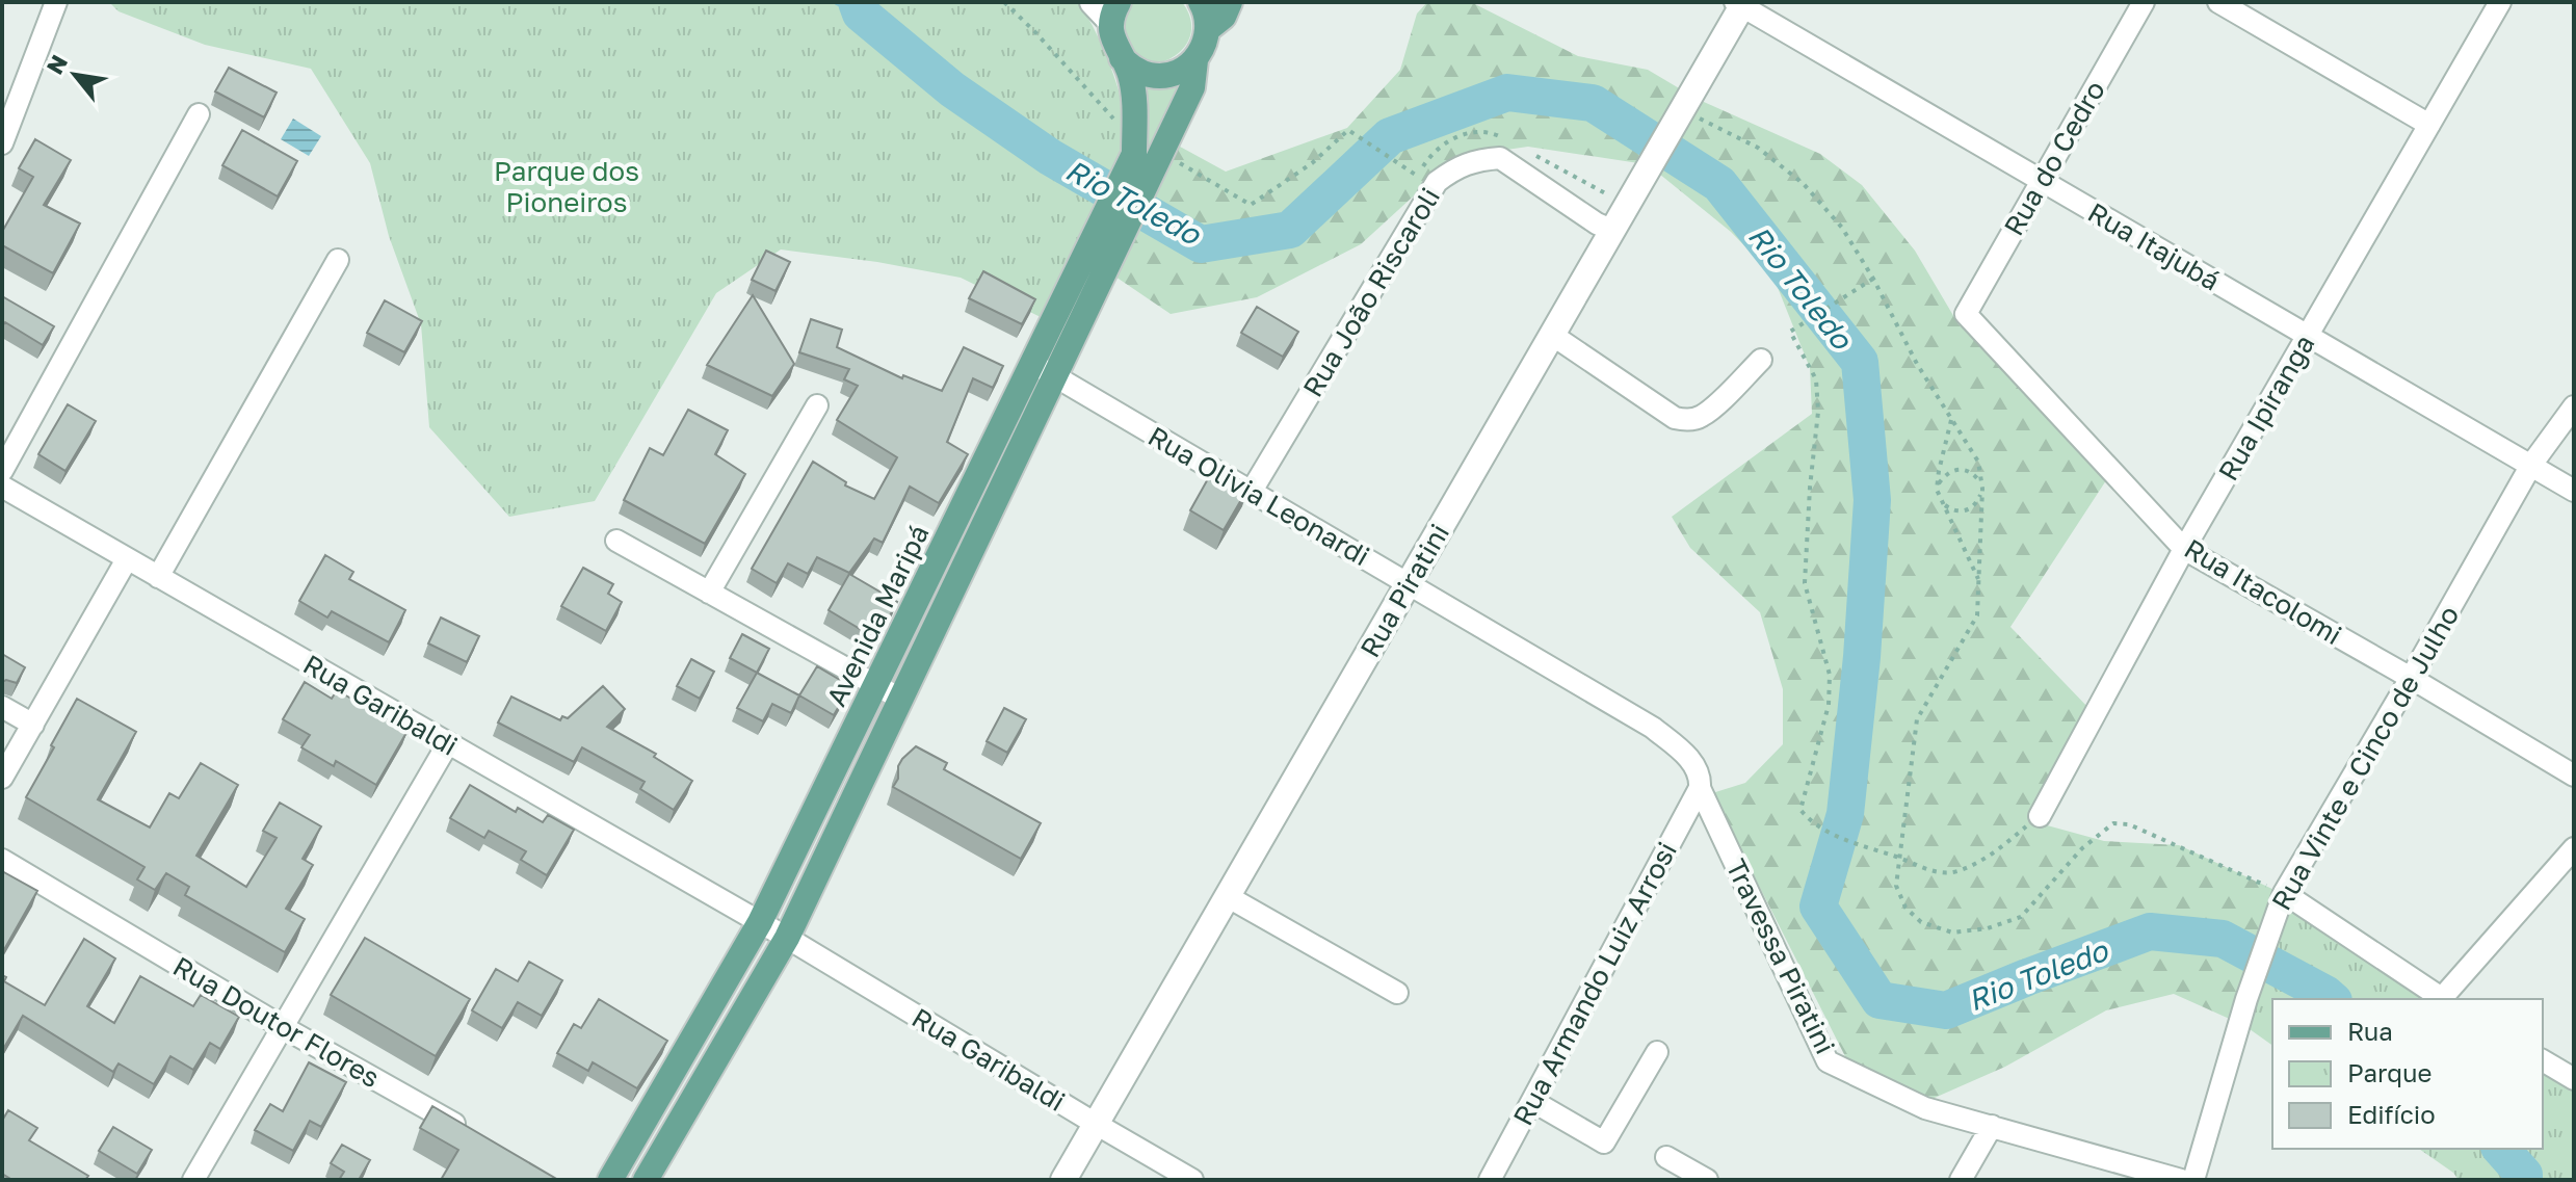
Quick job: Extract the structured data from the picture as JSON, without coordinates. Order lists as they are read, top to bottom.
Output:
{
  "streets": {
    "main road": ["Avenida Maripá"],
    "street": [
      "Rua do Cedro",
      "Rua Itajubá",
      "Rua João Riscaroli",
      "Rua Ipiranga",
      "Rua Olivia Leonardi",
      "Rua Piratini",
      "Rua Itacolomi",
      "Rua Garibaldi",
      "Rua Vinte e Cinco de Julho",
      "Travessa Piratini",
      "Rua Armando Luiz Arrosi",
      "Rua Doutor Flores"
    ]
  },
  "crossings": [
    ["Rua do Cedro", "Rua Itajubá"],
    ["Rua do Cedro", "Rua Itacolomi"],
    ["Rua Itajubá", "Rua Ipiranga"],
    ["Rua Itajubá", "Rua Piratini"],
    ["Rua Itajubá", "Rua Vinte e Cinco de Julho"],
    ["Rua João Riscaroli", "Rua Olivia Leonardi"],
    ["Rua João Riscaroli", "Rua Piratini"],
    ["Rua Ipiranga", "Rua Itacolomi"],
    ["Rua Olivia Leonardi", "Rua Piratini"],
    ["Rua Olivia Leonardi", "Avenida Maripá"],
    ["Rua Olivia Leonardi", "Travessa Piratini"],
    ["Rua Olivia Leonardi", "Rua Armando Luiz Arrosi"],
    ["Rua Piratini", "Rua Garibaldi"],
    ["Rua Itacolomi", "Rua Vinte e Cinco de Julho"],
    ["Avenida Maripá", "Rua Garibaldi"],
    ["Travessa Piratini", "Rua Armando Luiz Arrosi"]
  ],
  "water": ["Rio Toledo"],
  "parks": ["Parque dos Pioneiros"],
  "legend": ["Rua", "Parque", "Edifício"],
  "north": "top left"
}
